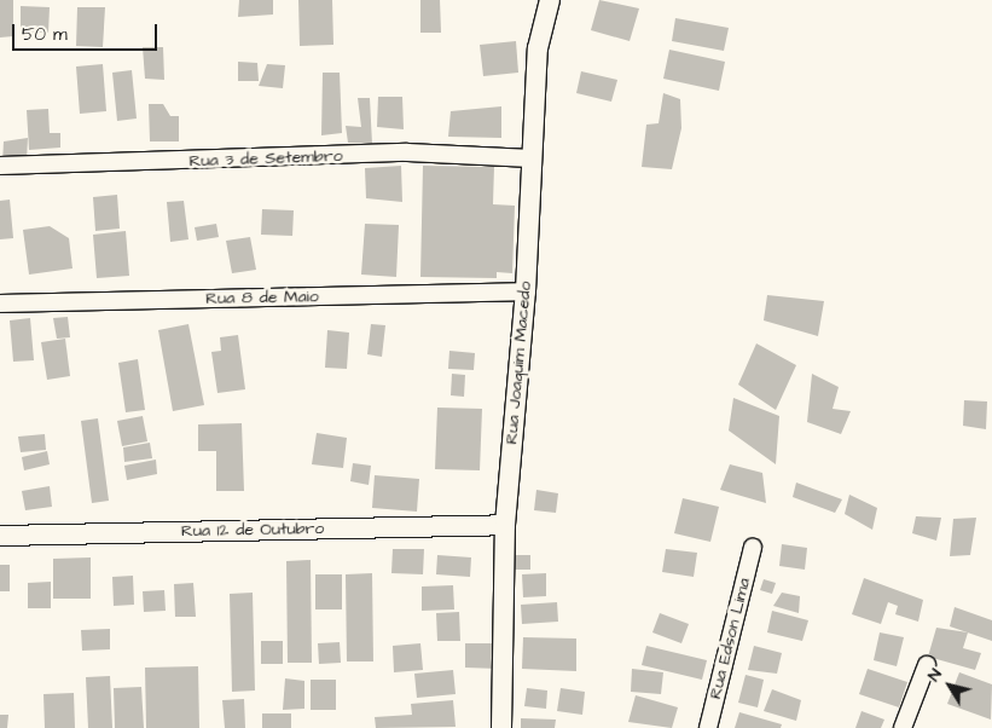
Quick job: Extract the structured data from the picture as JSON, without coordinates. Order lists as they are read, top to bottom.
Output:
{
  "streets": {
    "street": [
      "Rua 3 de Setembro",
      "Rua 8 de Maio",
      "Rua Joaquim Macedo",
      "Rua 12 de Outubro",
      "Rua Edson Lima"
    ]
  },
  "crossings": [
    ["Rua 3 de Setembro", "Rua Joaquim Macedo"],
    ["Rua 8 de Maio", "Rua Joaquim Macedo"],
    ["Rua Joaquim Macedo", "Rua 12 de Outubro"]
  ],
  "scale_bar": "50 m",
  "north": "top left"
}
